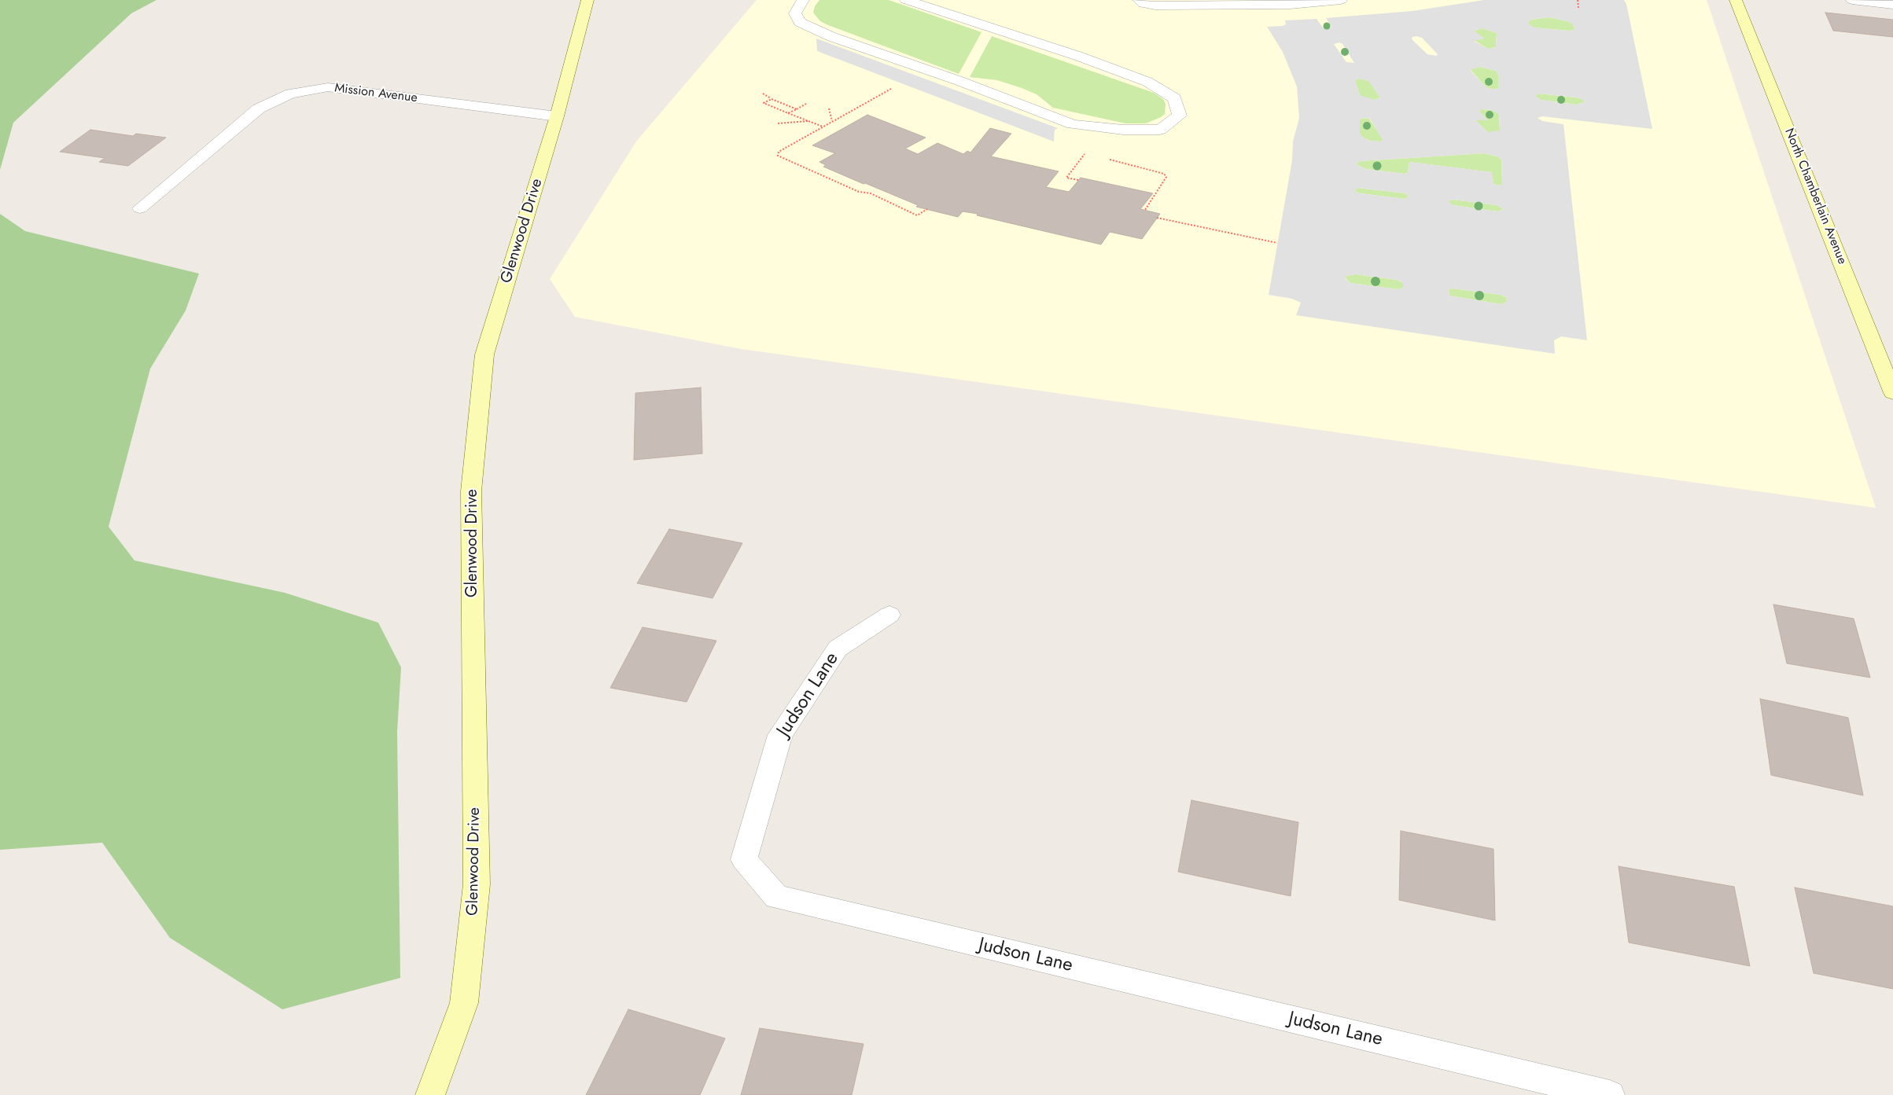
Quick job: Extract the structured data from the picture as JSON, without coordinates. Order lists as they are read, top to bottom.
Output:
{
  "streets": {
    "street": [
      "Mission Avenue",
      "North Chamberlain Avenue",
      "Glenwood Drive",
      "Judson Lane"
    ]
  },
  "crossings": [
    ["Mission Avenue", "Glenwood Drive"]
  ]
}
